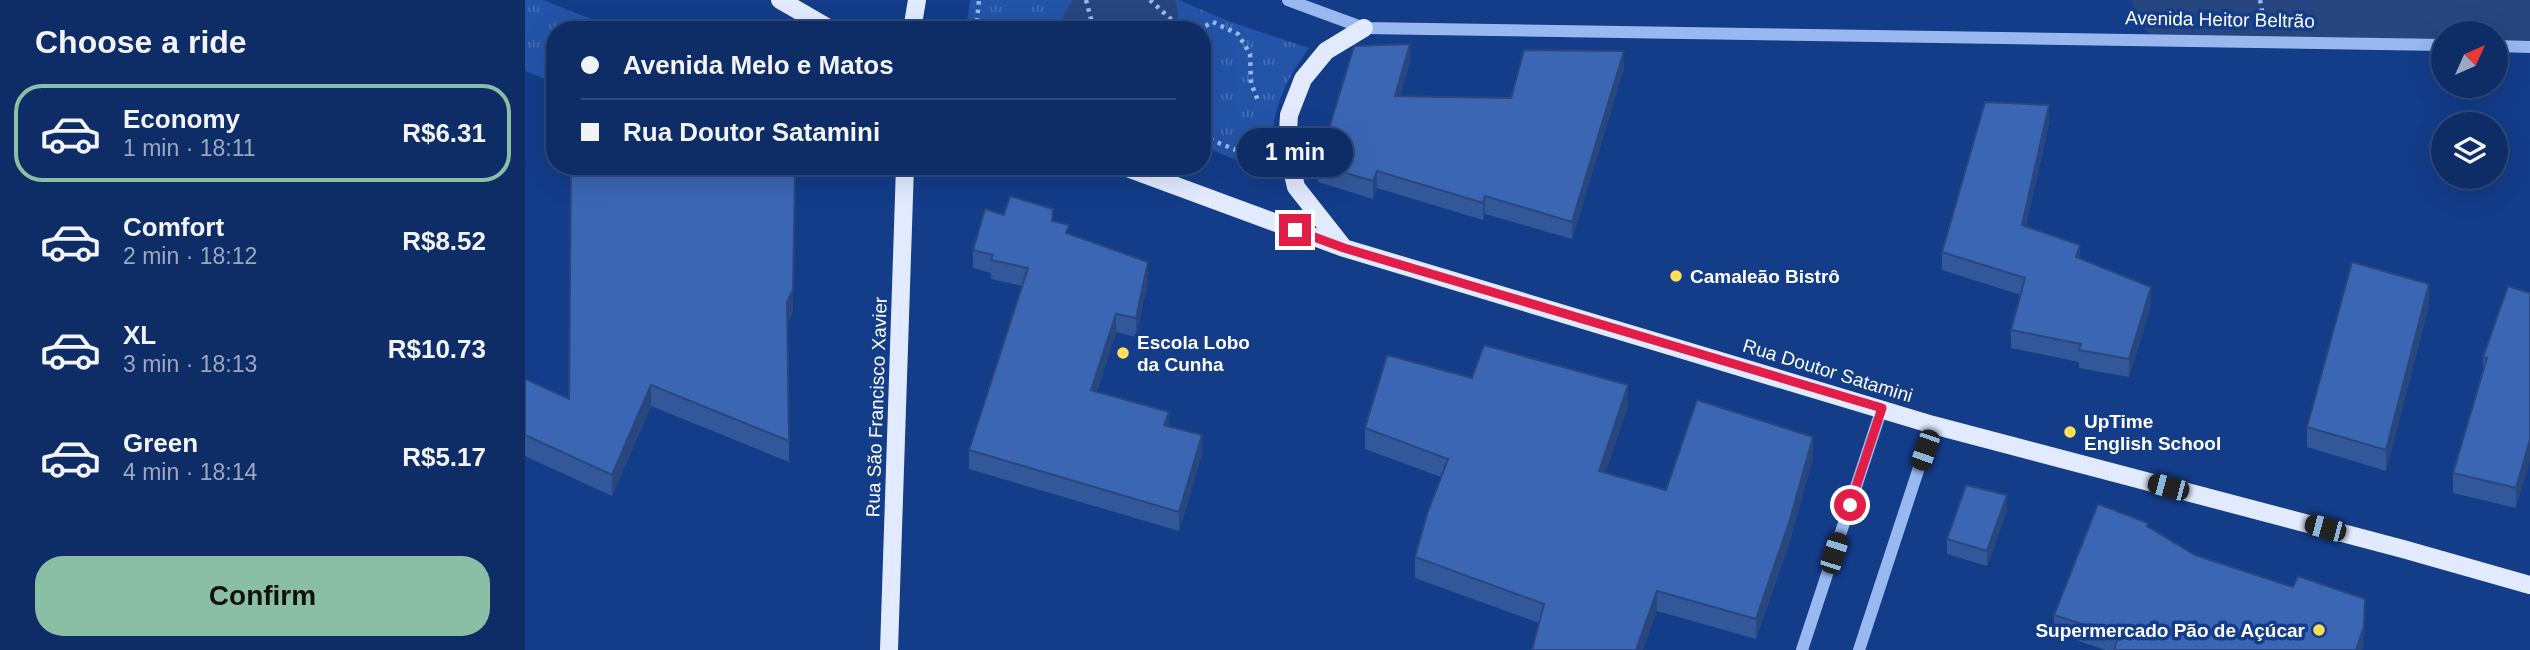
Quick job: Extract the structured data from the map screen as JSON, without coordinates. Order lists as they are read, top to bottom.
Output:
{
  "streets": {
    "main road": ["Rua Doutor Satamini", "Rua São Francisco Xavier"],
    "street": ["Avenida Heitor Beltrão"]
  },
  "places": [
    "Camaleão Bistrô",
    "Escola Lobo da Cunha",
    "UpTime English School",
    "Supermercado Pão de Açúcar"
  ],
  "north": "top right",
  "page": {
    "heading": "Choose a ride",
    "banner": ["Avenida Melo e Matos", "Rua Doutor Satamini"],
    "list": [
      {
        "name": "Economy",
        "note": "1 min · 18:11",
        "value": "R$6.31"
      },
      {
        "name": "Comfort",
        "note": "2 min · 18:12",
        "value": "R$8.52"
      },
      {
        "name": "XL",
        "note": "3 min · 18:13",
        "value": "R$10.73"
      },
      {
        "name": "Green",
        "note": "4 min · 18:14",
        "value": "R$5.17"
      }
    ],
    "bubble": "1 min",
    "buttons": "Confirm"
  }
}
